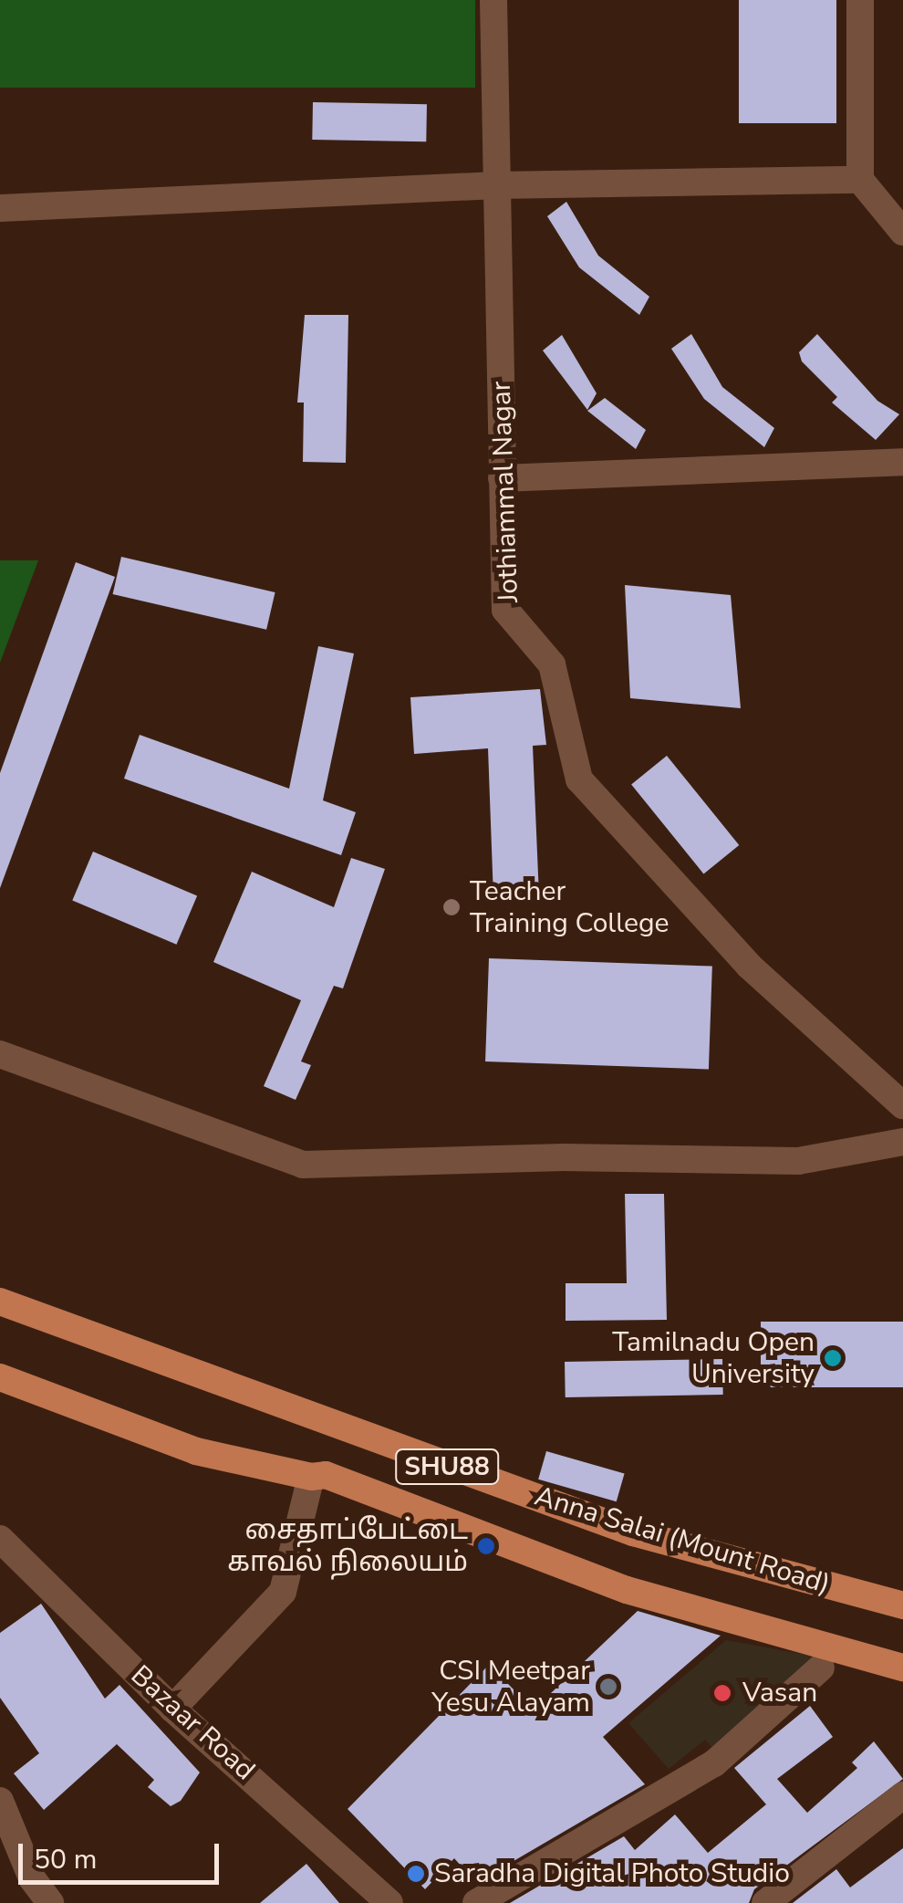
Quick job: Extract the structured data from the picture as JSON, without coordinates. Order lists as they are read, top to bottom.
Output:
{
  "streets": {
    "main road": ["SHU88", "Anna Salai (Mount Road)"],
    "street": ["Jothiammal Nagar", "Bazaar Road"]
  },
  "places": [
    "Teacher Training College",
    "Tamilnadu Open University",
    "சைதாப்பேட்டை காவல் நிலையம்",
    "CSI Meetpar Yesu Alayam",
    "Vasan",
    "Saradha Digital Photo Studio"
  ],
  "scale_bar": "50 m"
}
